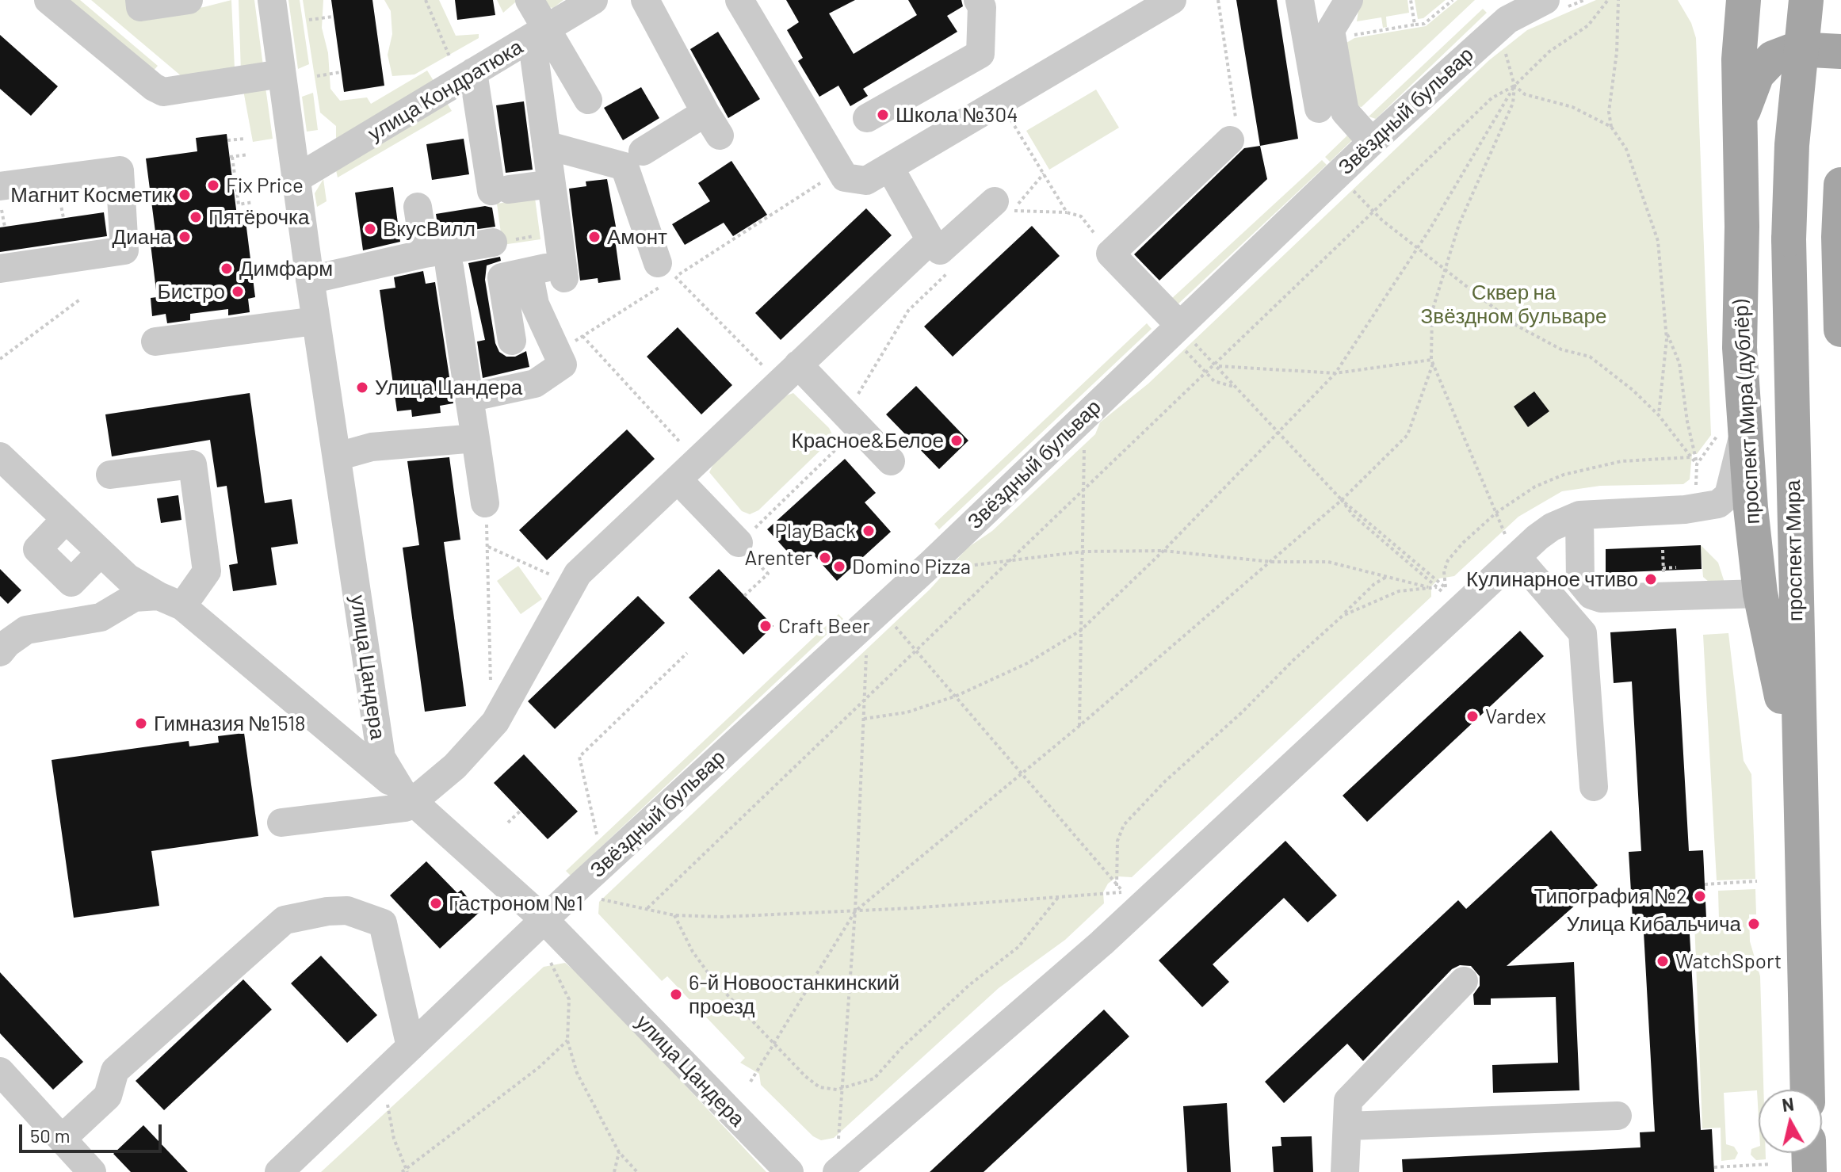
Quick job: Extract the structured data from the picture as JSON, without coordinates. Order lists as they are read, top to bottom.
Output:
{
  "streets": {
    "main road": ["проспект Мира (дублёр)", "проспект Мира"],
    "street": ["улица Кондратюка", "Звёздный бульвар", "улица Цандера"]
  },
  "crossings": [
    ["улица Кондратюка", "улица Цандера"],
    ["Звёздный бульвар", "улица Цандера"],
    ["проспект Мира (дублёр)", "проспект Мира"]
  ],
  "parks": ["Сквер на Звёздном бульваре"],
  "places": [
    "Школа №304",
    "Fix Price",
    "Магнит Косметик",
    "Пятёрочка",
    "ВкусВилл",
    "Диана",
    "Амонт",
    "Димфарм",
    "Бистро",
    "Улица Цандера",
    "Красное&Белое",
    "PlayBack",
    "Arenter",
    "Domino Pizza",
    "Кулинарное чтиво",
    "Craft Beer",
    "Vardex",
    "Гимназия №1518",
    "Типография №2",
    "Гастроном №1",
    "Улица Кибальчича",
    "WatchSport",
    "6-й Новоостанкинский проезд"
  ],
  "scale_bar": "50 m",
  "north": "top"
}
